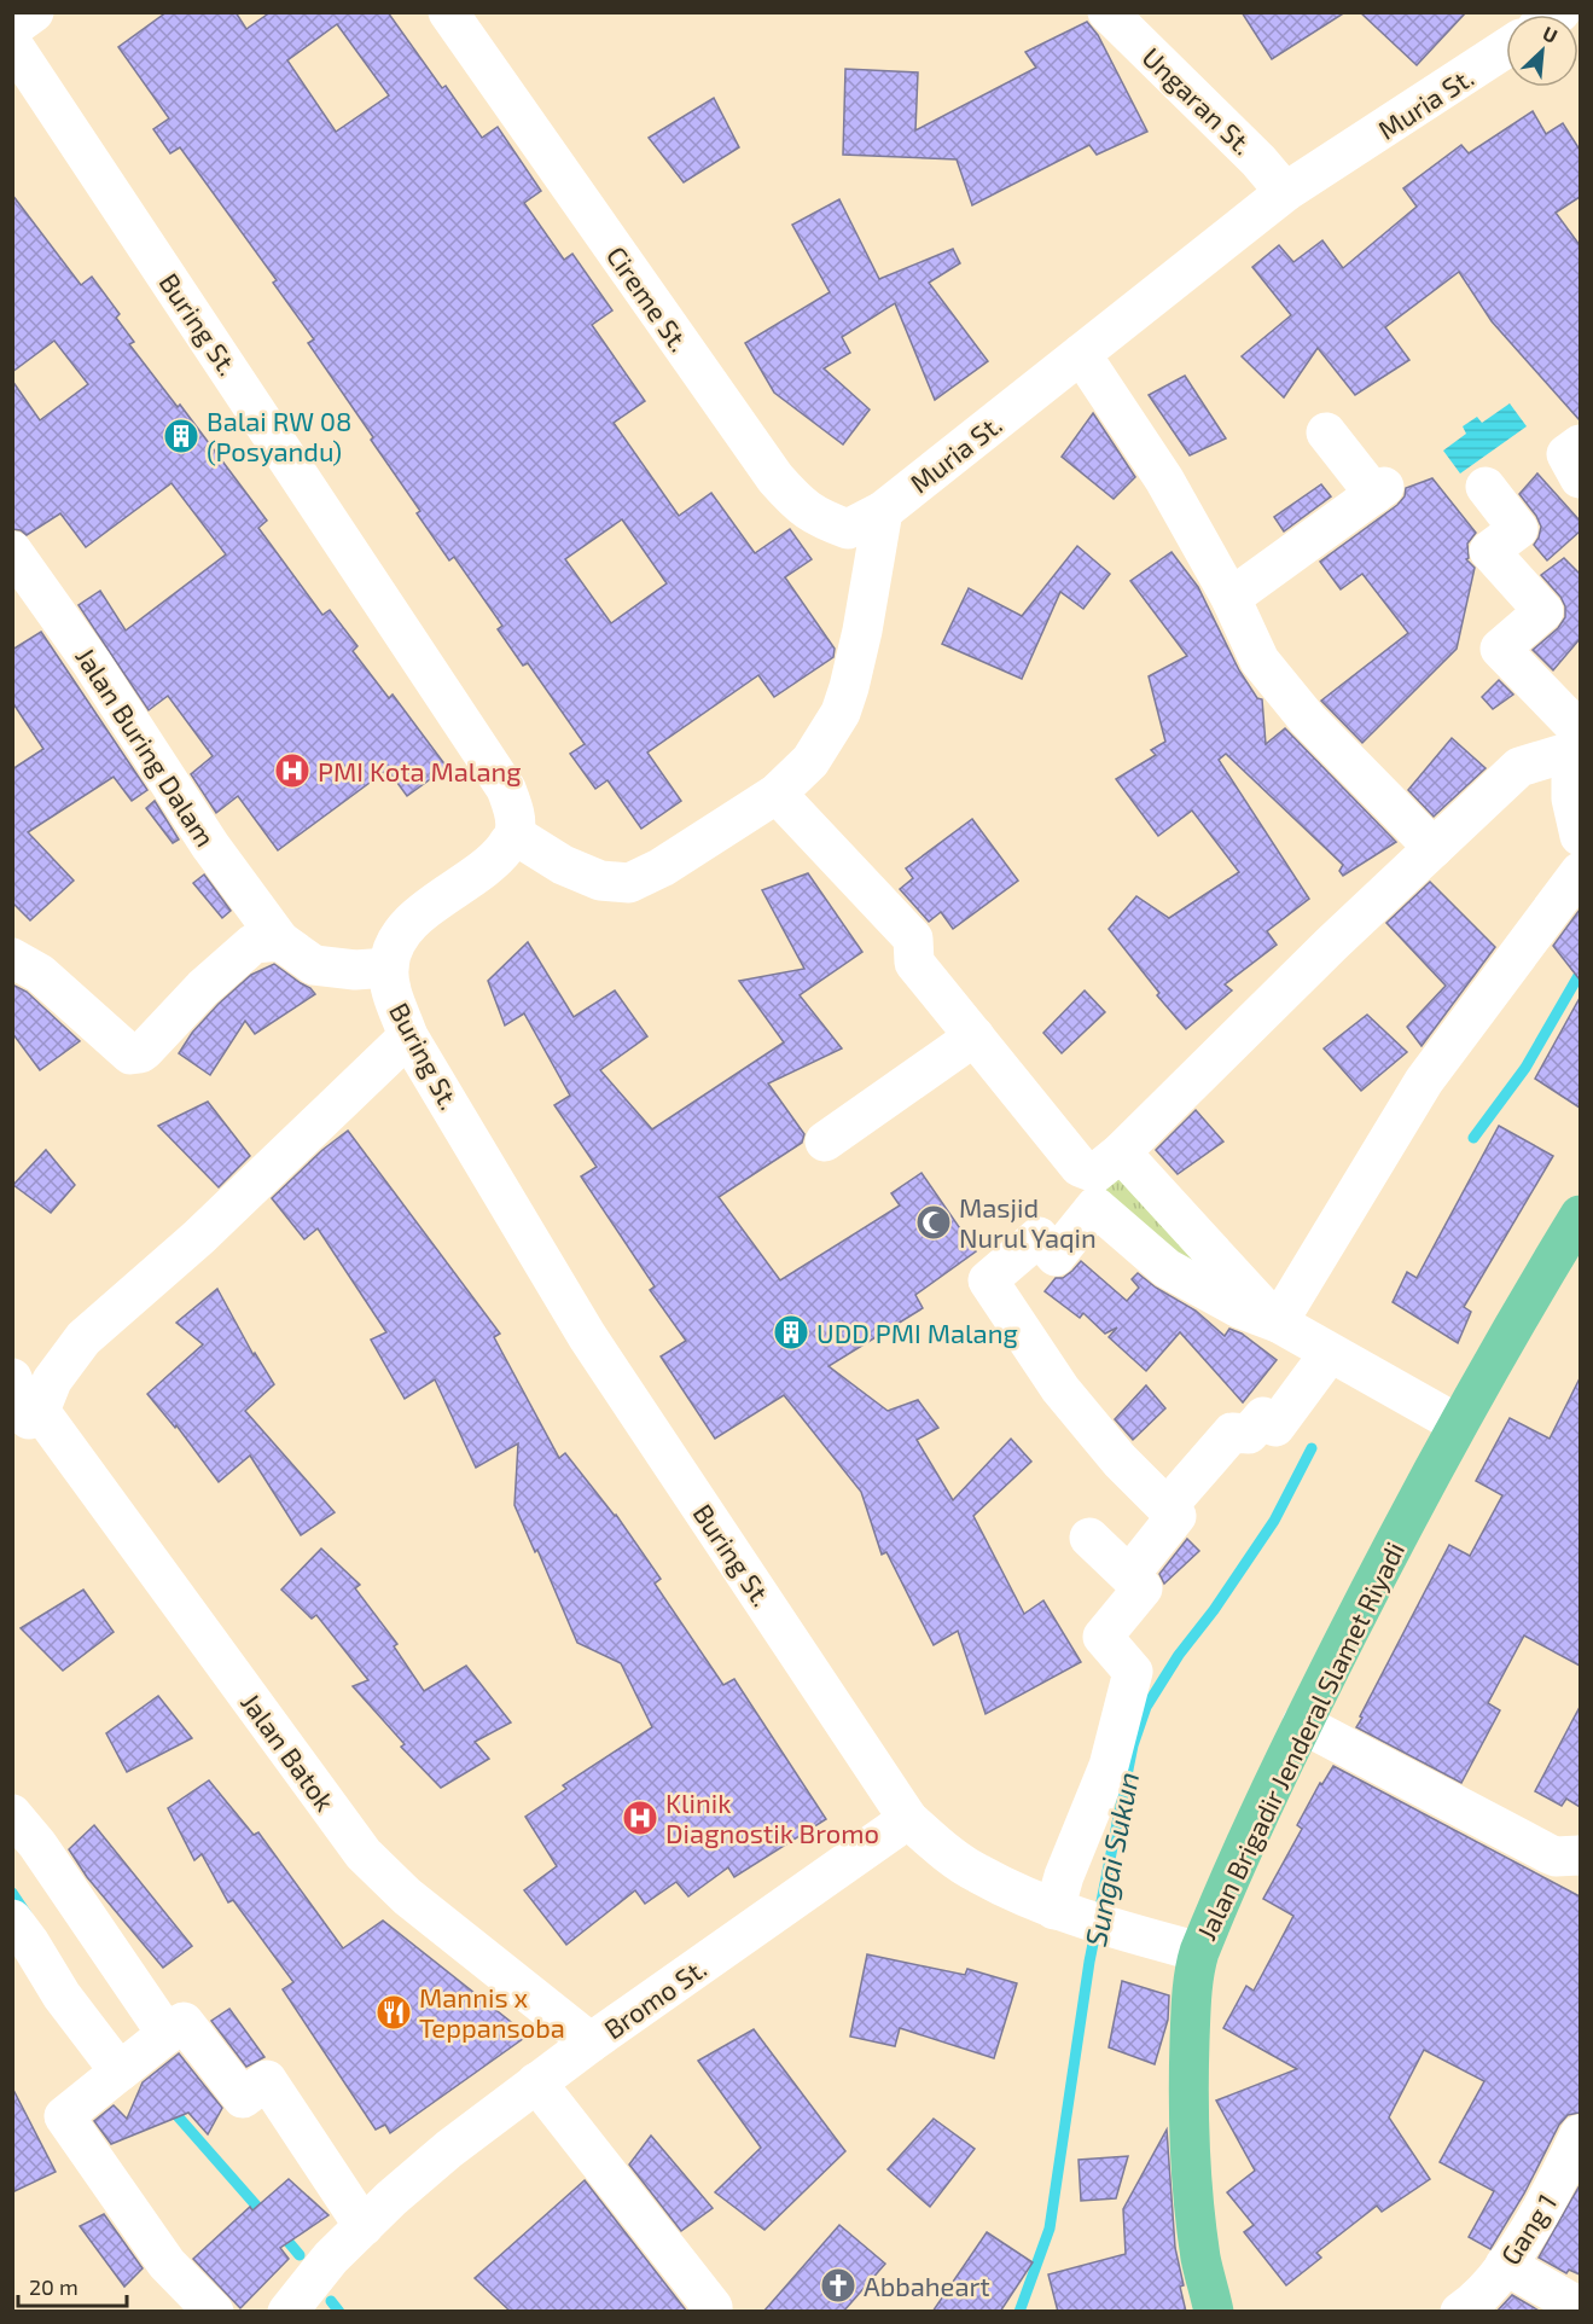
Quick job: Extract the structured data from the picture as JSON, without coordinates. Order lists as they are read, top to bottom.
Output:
{
  "streets": {
    "main road": ["Jalan Brigadir Jenderal Slamet Riyadi"],
    "street": [
      "Ungaran St.",
      "Muria St.",
      "Cireme St.",
      "Buring St.",
      "Jalan Buring Dalam",
      "Jalan Batok",
      "Bromo St.",
      "Gang 1"
    ]
  },
  "crossings": [
    ["Ungaran St.", "Muria St."],
    ["Muria St.", "Cireme St."],
    ["Muria St.", "Buring St."],
    ["Buring St.", "Jalan Buring Dalam"],
    ["Buring St.", "Jalan Brigadir Jenderal Slamet Riyadi"],
    ["Buring St.", "Bromo St."],
    ["Jalan Batok", "Bromo St."]
  ],
  "water": ["Sungai Sukun"],
  "places": {
    "building": ["Balai RW 08 (Posyandu)", "UDD PMI Malang"],
    "hospital": ["PMI Kota Malang", "Klinik Diagnostik Bromo"],
    "mosque": ["Masjid Nurul Yaqin"],
    "restaurant": ["Mannis x Teppansoba"],
    "church": ["Abbaheart"]
  },
  "scale_bar": "20 m",
  "north": "top right"
}
